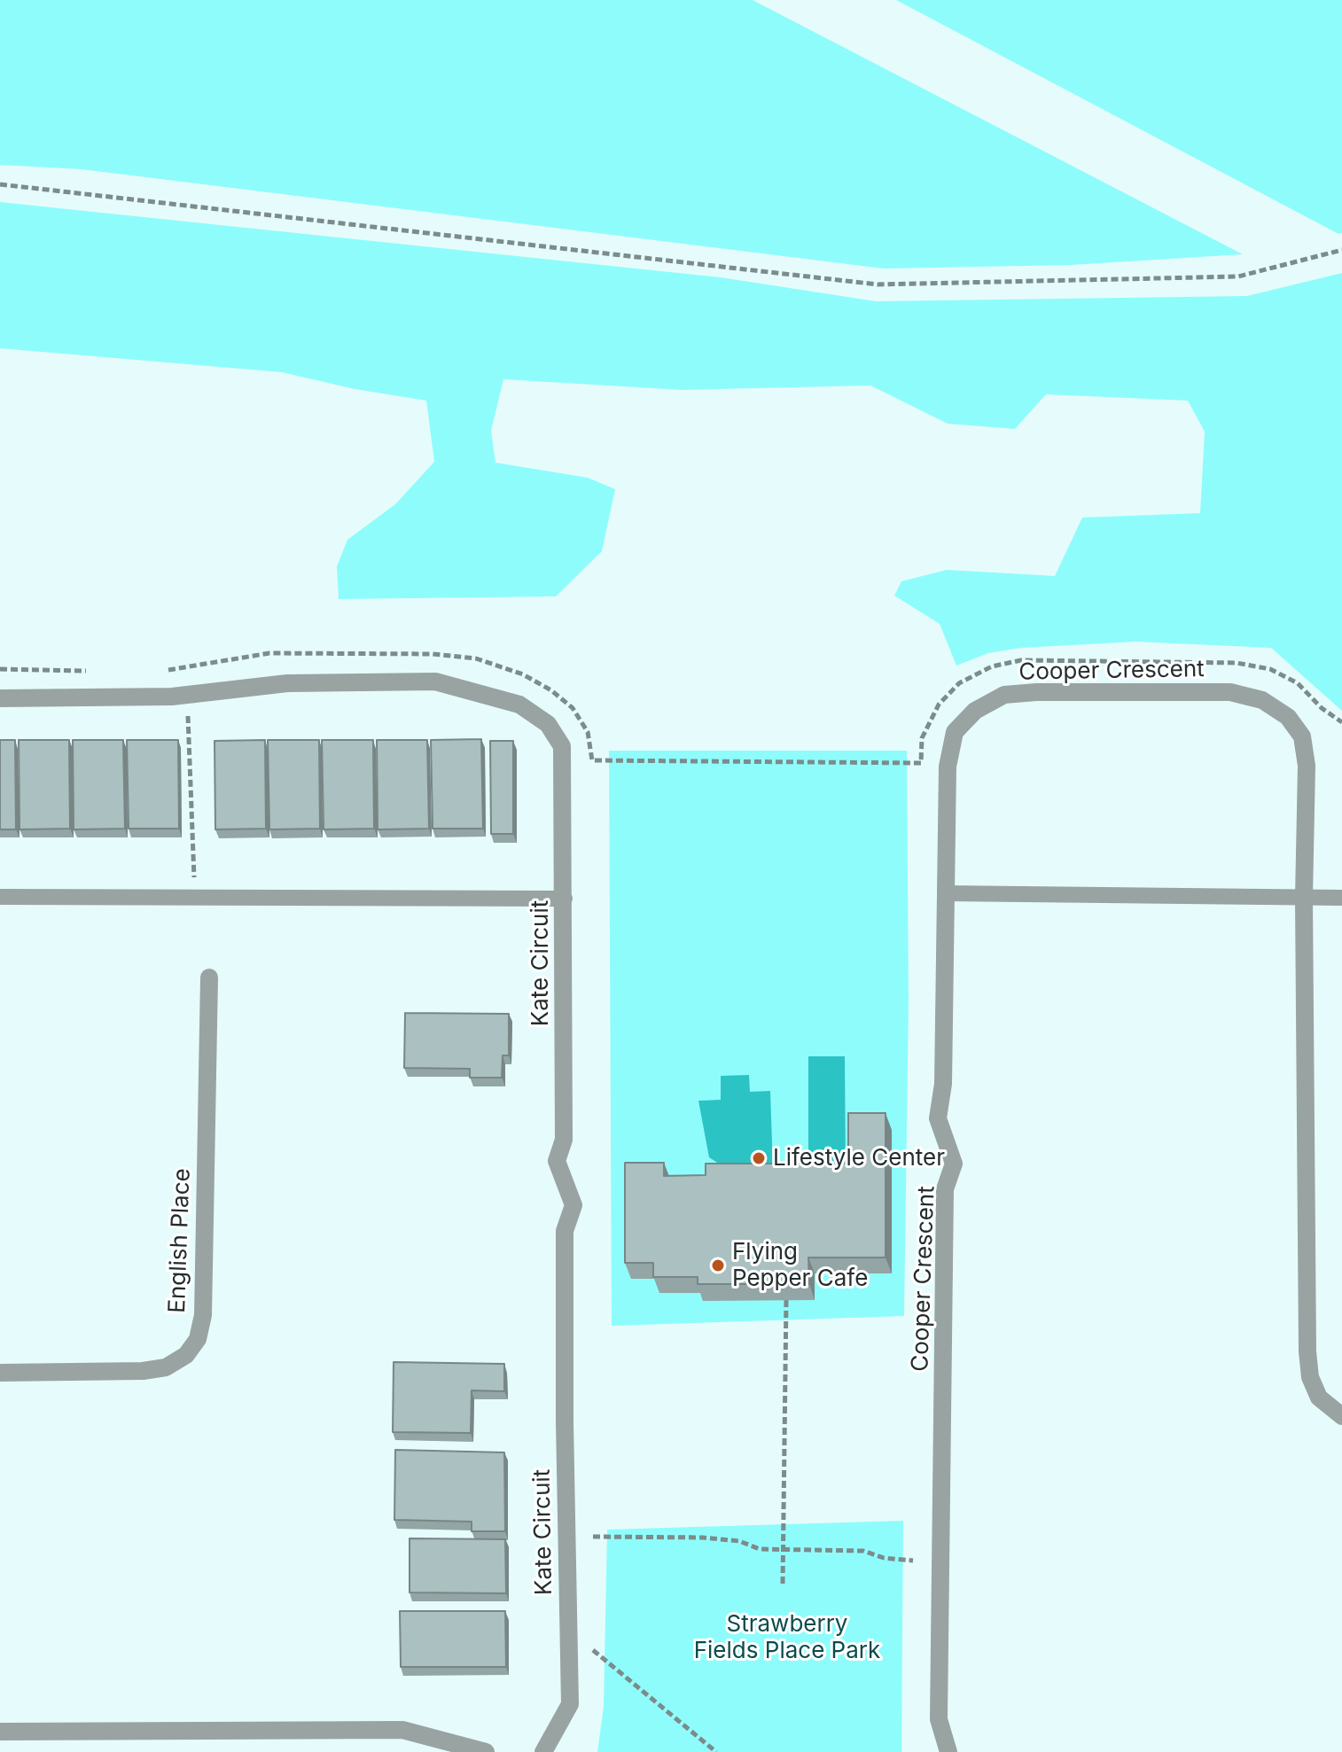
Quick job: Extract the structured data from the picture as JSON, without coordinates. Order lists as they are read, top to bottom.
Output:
{
  "streets": {
    "street": ["Cooper Crescent", "Kate Circuit", "English Place"]
  },
  "parks": ["Strawberry Fields Place Park"],
  "places": ["Lifestyle Center", "Flying Pepper Cafe"]
}
